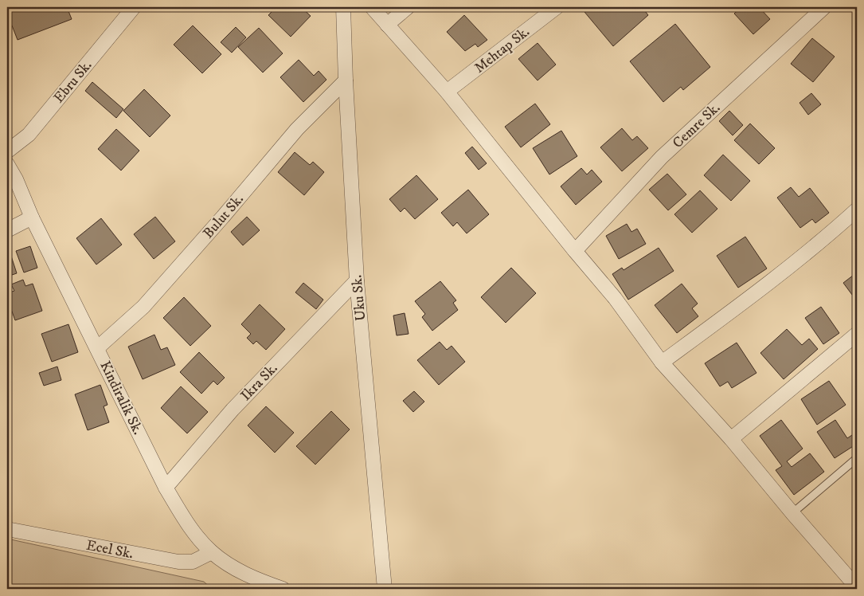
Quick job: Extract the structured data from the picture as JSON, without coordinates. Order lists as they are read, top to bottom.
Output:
{
  "streets": {
    "street": [
      "Mehtap Sk.",
      "Ebru Sk.",
      "Cemre Sk.",
      "Bulut Sk.",
      "Uku Sk.",
      "Ikra Sk.",
      "Kindiralik Sk.",
      "Ecel Sk."
    ]
  },
  "crossings": [
    ["Bulut Sk.", "Uku Sk."],
    ["Bulut Sk.", "Kindiralik Sk."],
    ["Uku Sk.", "Ikra Sk."],
    ["Ikra Sk.", "Kindiralik Sk."],
    ["Kindiralik Sk.", "Ecel Sk."]
  ]
}
